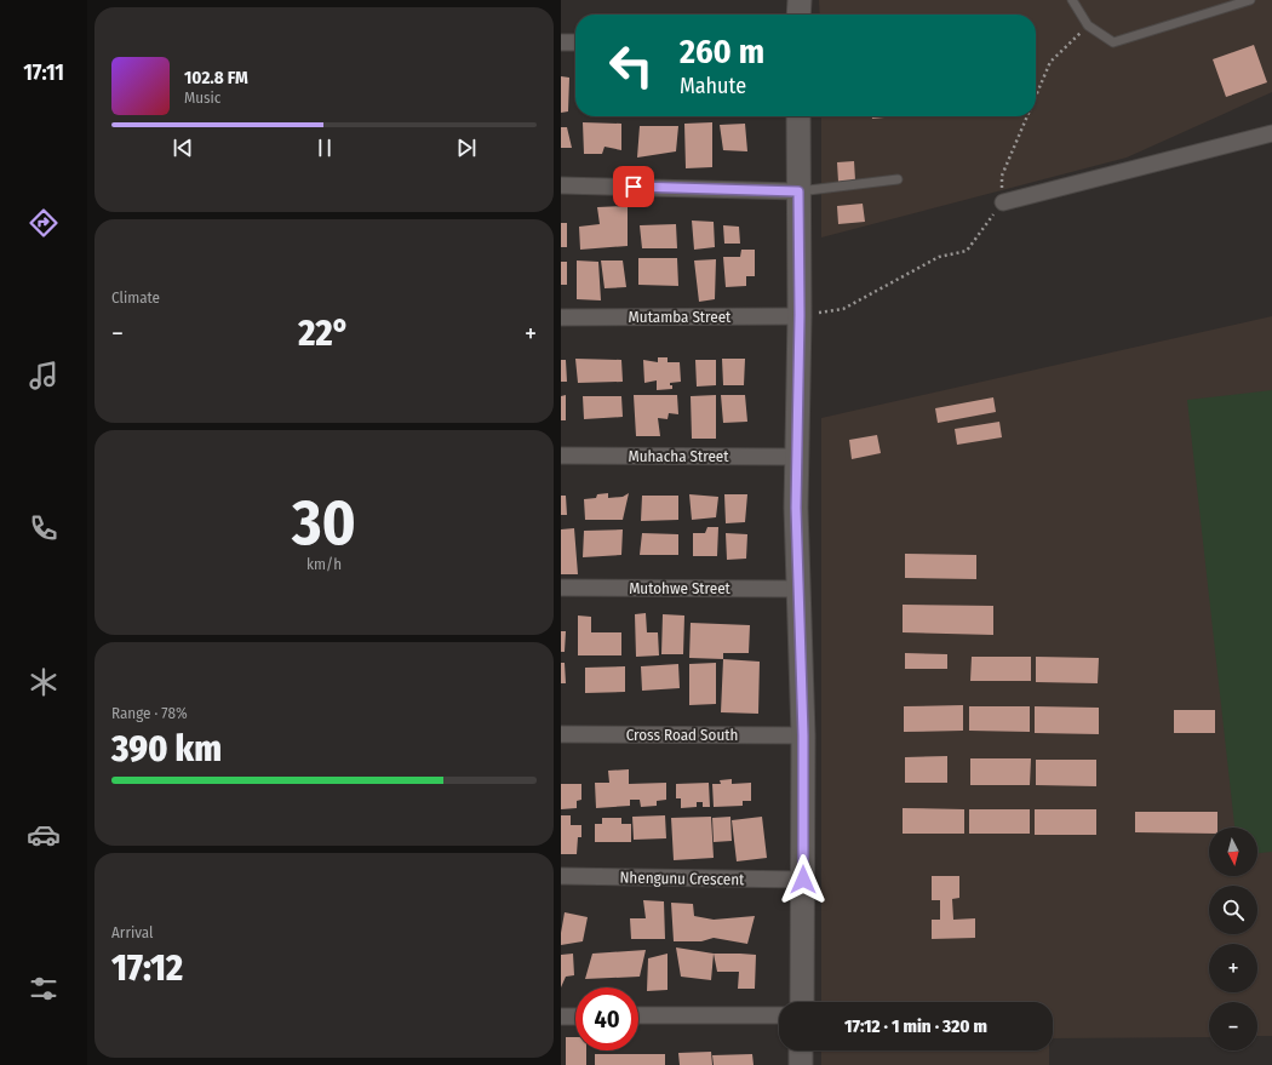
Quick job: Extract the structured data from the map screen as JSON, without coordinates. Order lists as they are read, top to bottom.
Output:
{
  "streets": {
    "street": [
      "Mutamba Street",
      "Muhacha Street",
      "Mutohwe Street",
      "Cross Road South",
      "Nhengunu Crescent"
    ]
  },
  "north": "bottom",
  "page": {
    "tabs": "17:11",
    "turn": ["260 m", "Mahute"],
    "song": ["102.8 FM", "Music"],
    "tile": [
      "Climate",
      ["30", "km/h"],
      ["Range · 78%", "390 km"],
      ["Arrival", "17:12"]
    ],
    "heat": ["−", "22°", "+"],
    "map_buttons": ["+", "−"],
    "limit": "40",
    "trip": "17:12 · 1 min · 320 m"
  }
}
